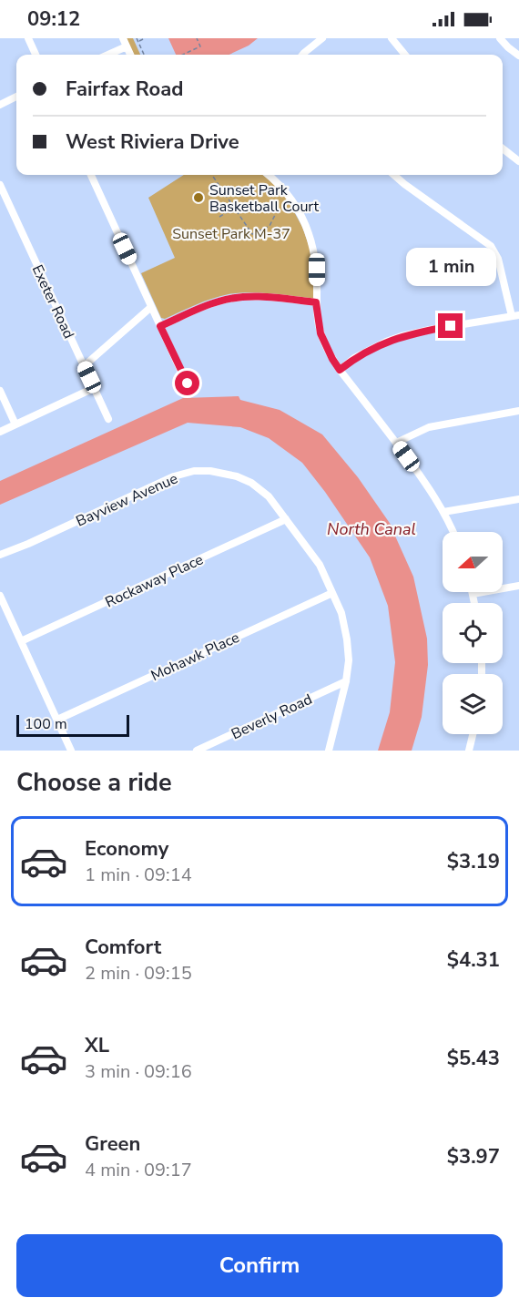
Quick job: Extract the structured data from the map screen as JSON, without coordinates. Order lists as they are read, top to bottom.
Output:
{
  "streets": {
    "street": [
      "Exeter Road",
      "Bayview Avenue",
      "Rockaway Place",
      "Mohawk Place",
      "Beverly Road"
    ]
  },
  "crossings": [
    ["Bayview Avenue", "Rockaway Place"],
    ["Bayview Avenue", "Mohawk Place"],
    ["Bayview Avenue", "Beverly Road"]
  ],
  "water": ["North Canal"],
  "parks": ["Sunset Park M-37"],
  "places": ["Sunset Park Basketball Court"],
  "scale_bar": "100 m",
  "north": "left",
  "page": {
    "status": "09:12",
    "banner": ["Fairfax Road", "West Riviera Drive"],
    "bubble": "1 min",
    "scale": "100 m",
    "heading": "Choose a ride",
    "list": [
      {
        "name": "Economy",
        "note": "1 min · 09:14",
        "value": "$3.19"
      },
      {
        "name": "Comfort",
        "note": "2 min · 09:15",
        "value": "$4.31"
      },
      {
        "name": "XL",
        "note": "3 min · 09:16",
        "value": "$5.43"
      },
      {
        "name": "Green",
        "note": "4 min · 09:17",
        "value": "$3.97"
      }
    ],
    "buttons": "Confirm"
  }
}
